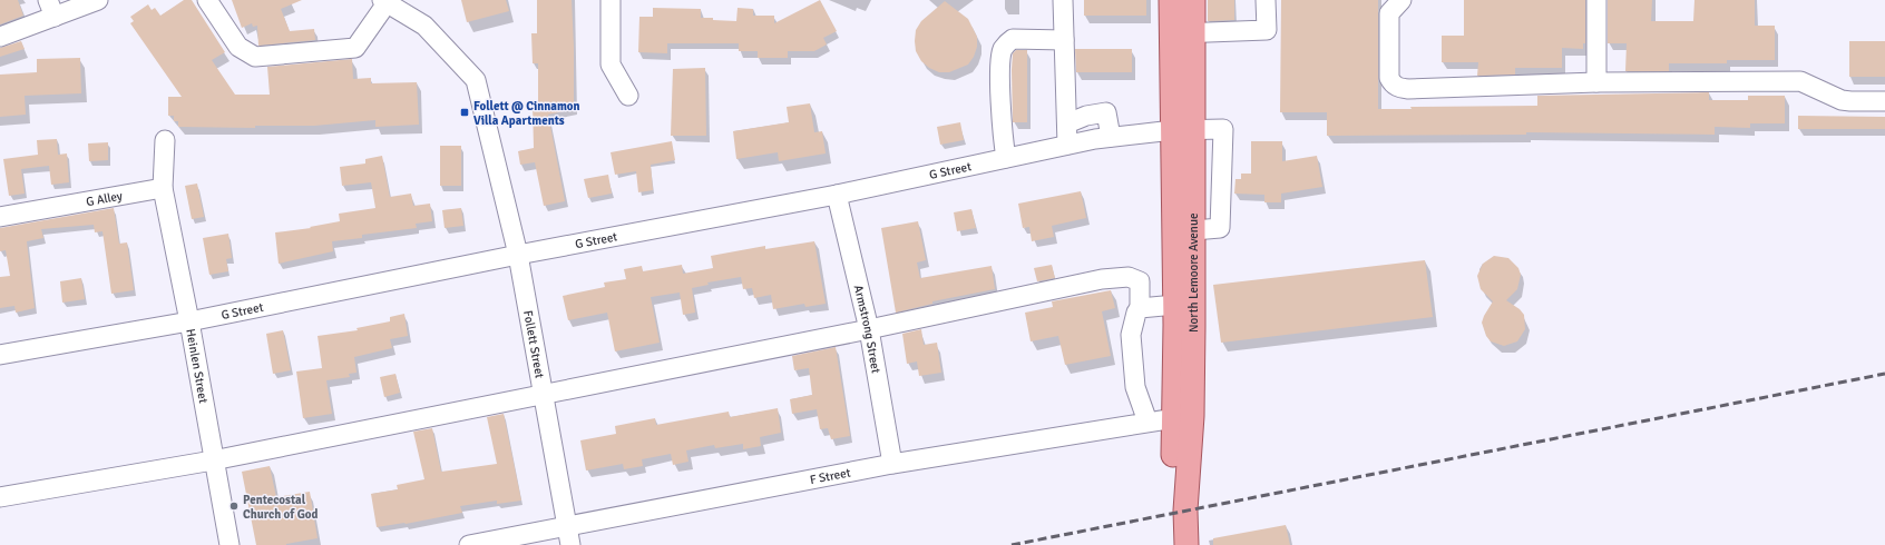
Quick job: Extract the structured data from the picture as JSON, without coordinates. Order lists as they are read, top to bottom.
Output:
{
  "streets": {
    "main road": ["North Lemoore Avenue"],
    "street": [
      "G Street",
      "G Alley",
      "Armstrong Street",
      "Follett Street",
      "Heinlen Street",
      "F Street"
    ]
  },
  "crossings": [
    ["G Street", "North Lemoore Avenue"],
    ["G Street", "Armstrong Street"],
    ["G Street", "Follett Street"],
    ["G Street", "Heinlen Street"],
    ["G Alley", "Heinlen Street"],
    ["North Lemoore Avenue", "F Street"],
    ["Armstrong Street", "F Street"],
    ["Follett Street", "F Street"]
  ],
  "places": {
    "transit": ["Follett @ Cinnamon Villa Apartments"],
    "other": ["Pentecostal Church of God"]
  }
}
